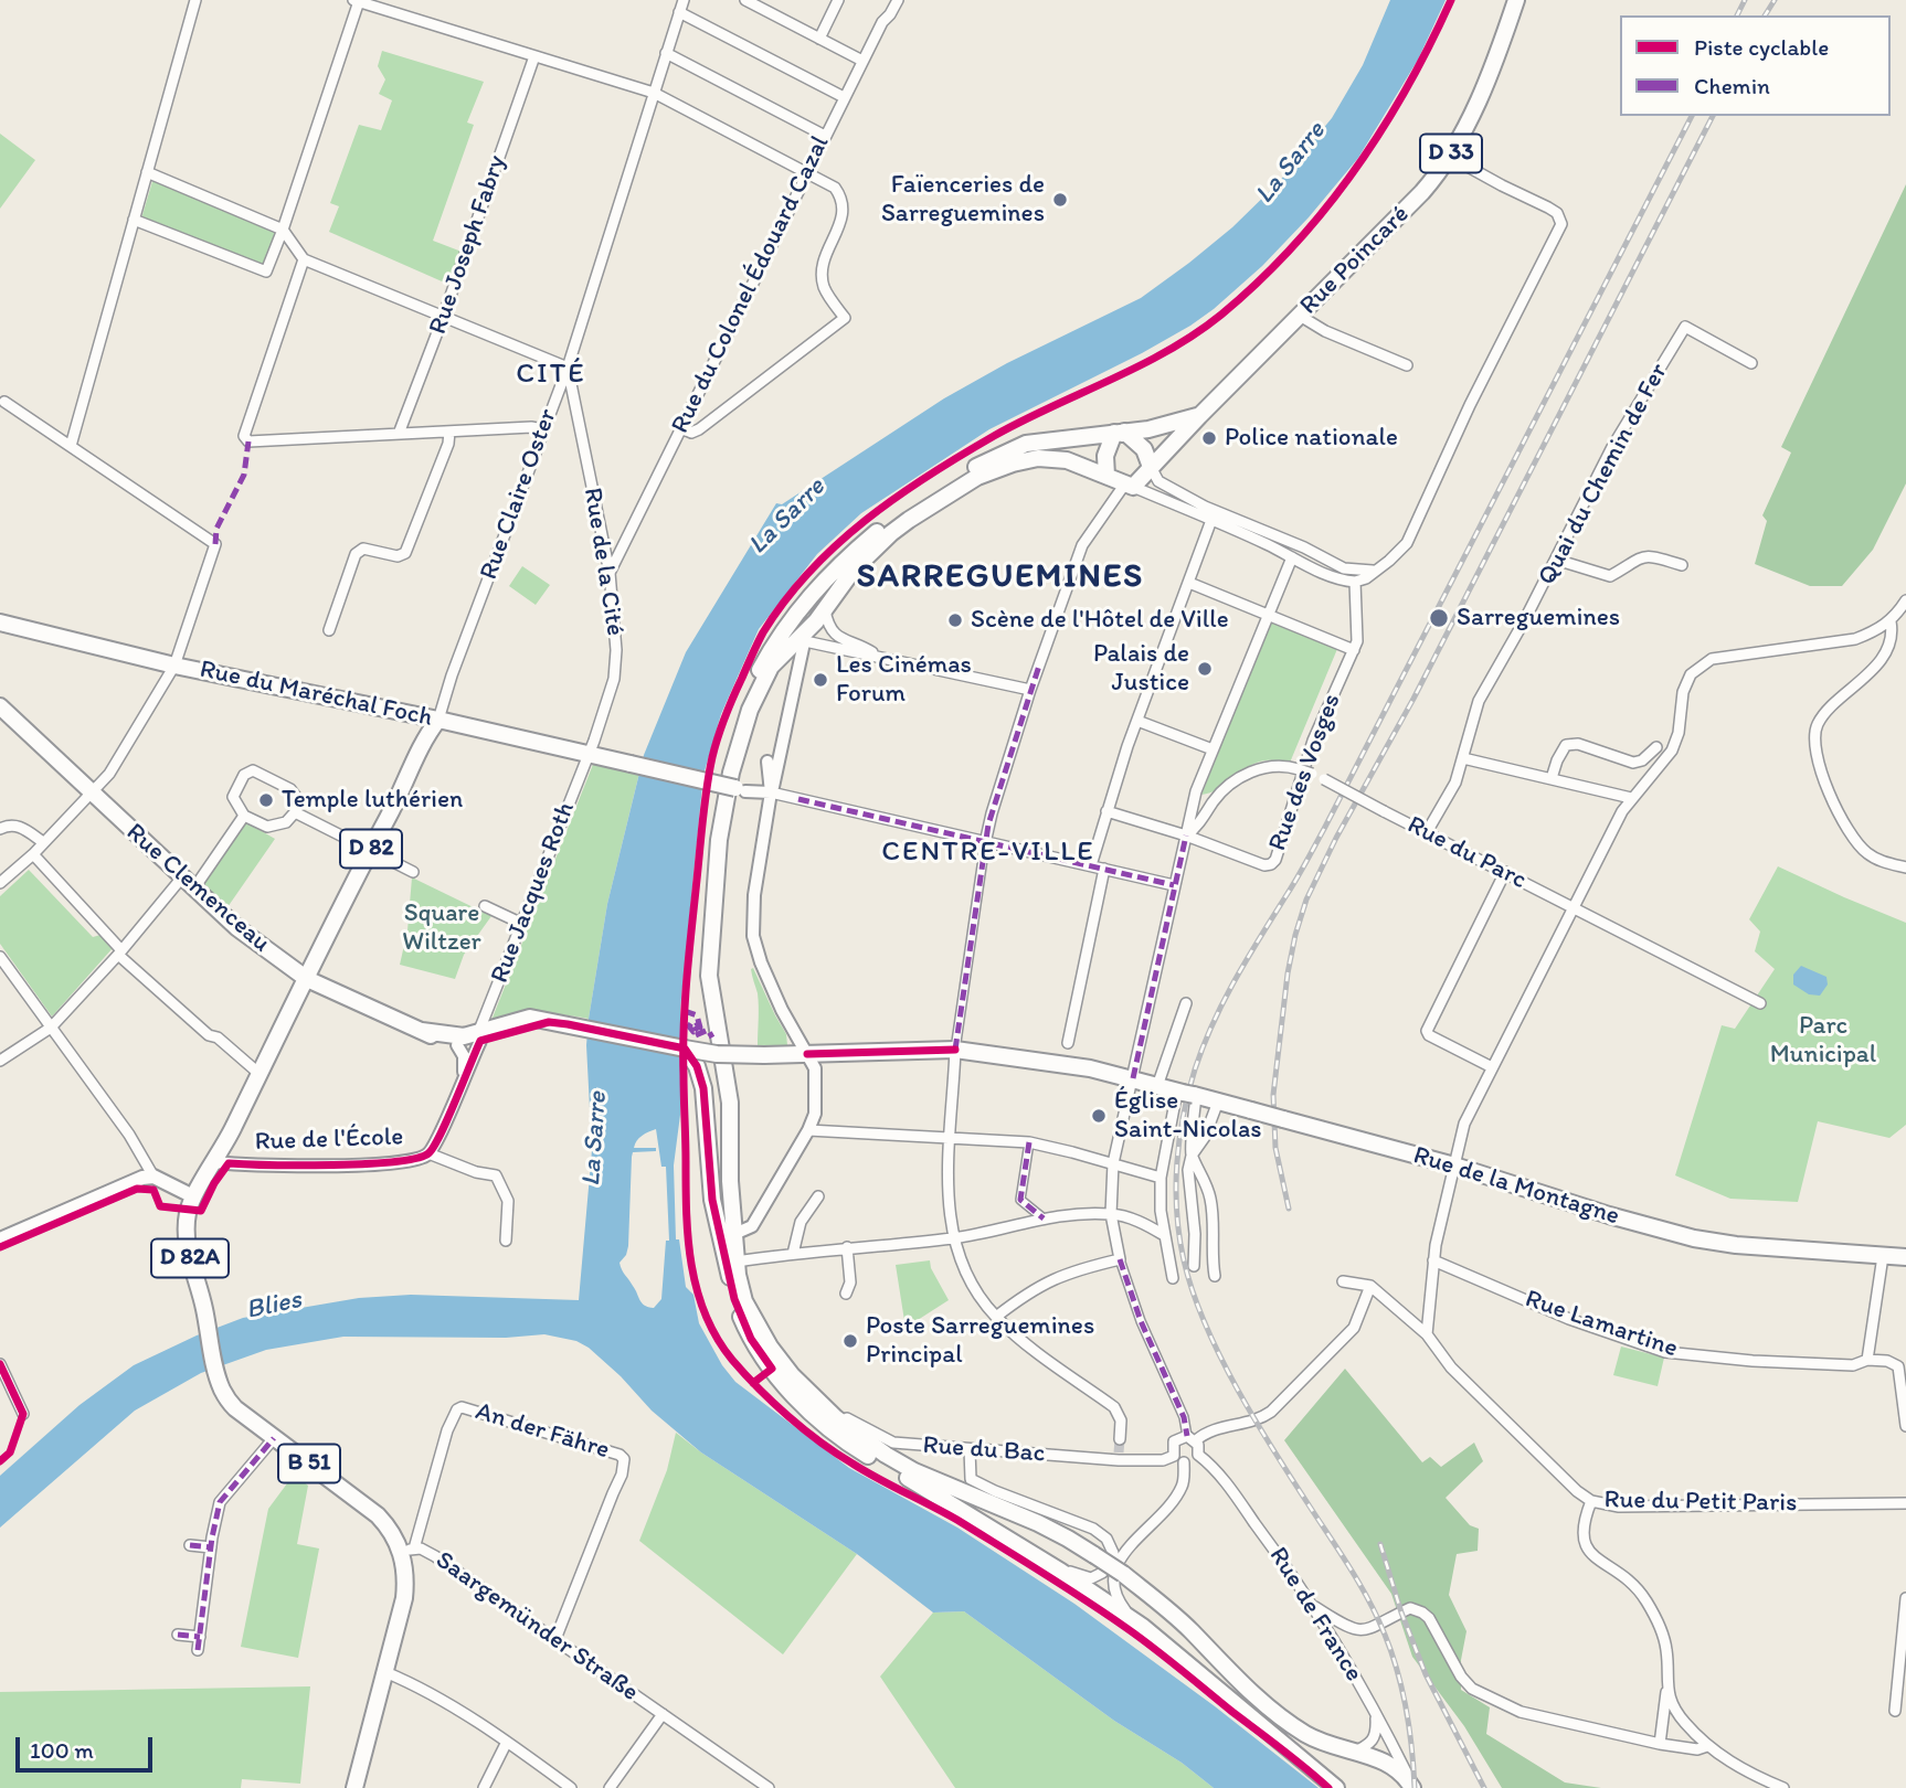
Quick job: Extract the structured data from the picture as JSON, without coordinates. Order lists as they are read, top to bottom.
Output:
{
  "streets": {
    "main road": [
      "D 33",
      "Rue Poincaré",
      "Rue du Maréchal Foch",
      "D 82",
      "Rue Clemenceau",
      "Rue de la Montagne",
      "D 82A",
      "B 51",
      "Saargemünder Straße"
    ],
    "street": [
      "Rue Joseph Fabry",
      "Rue du Colonel Édouard Cazal",
      "Quai du Chemin de Fer",
      "Rue Claire Oster",
      "Rue de la Cité",
      "Rue des Vosges",
      "Rue du Parc",
      "Rue Jacques Roth",
      "Rue de l'École",
      "Rue Lamartine",
      "An der Fähre",
      "Rue du Bac",
      "Rue du Petit Paris",
      "Rue de France"
    ]
  },
  "crossings": [
    ["D 33", "Rue Poincaré"],
    ["Rue du Colonel Édouard Cazal", "Rue de la Cité"],
    ["Quai du Chemin de Fer", "Rue du Parc"],
    ["Rue Claire Oster", "Rue de la Cité"],
    ["Rue Claire Oster", "Rue du Maréchal Foch"],
    ["Rue Claire Oster", "D 82"],
    ["Rue de la Cité", "Rue du Maréchal Foch"],
    ["Rue de la Cité", "Rue Jacques Roth"],
    ["Rue du Maréchal Foch", "D 82"],
    ["Rue du Maréchal Foch", "Rue Jacques Roth"],
    ["Rue des Vosges", "Rue du Parc"],
    ["D 82", "Rue Clemenceau"],
    ["D 82", "D 82A"],
    ["Rue Clemenceau", "Rue Jacques Roth"],
    ["Rue Clemenceau", "Rue de la Montagne"],
    ["Rue Jacques Roth", "Rue de l'École"],
    ["Rue de l'École", "D 82A"],
    ["D 82A", "Saargemünder Straße"],
    ["An der Fähre", "Saargemünder Straße"],
    ["Rue du Bac", "Rue de France"]
  ],
  "districts": ["CITÉ", "SARREGUEMINES", "CENTRE-VILLE"],
  "water": ["La Sarre", "Blies"],
  "parks": ["Square Wiltzer", "Parc Municipal"],
  "places": [
    "Faïenceries de Sarreguemines",
    "Police nationale",
    "Sarreguemines",
    "Scène de l'Hôtel de Ville",
    "Palais de Justice",
    "Les Cinémas Forum",
    "Temple luthérien",
    "Église Saint-Nicolas",
    "Poste Sarreguemines Principal"
  ],
  "legend": ["Piste cyclable", "Chemin"],
  "scale_bar": "100 m"
}
